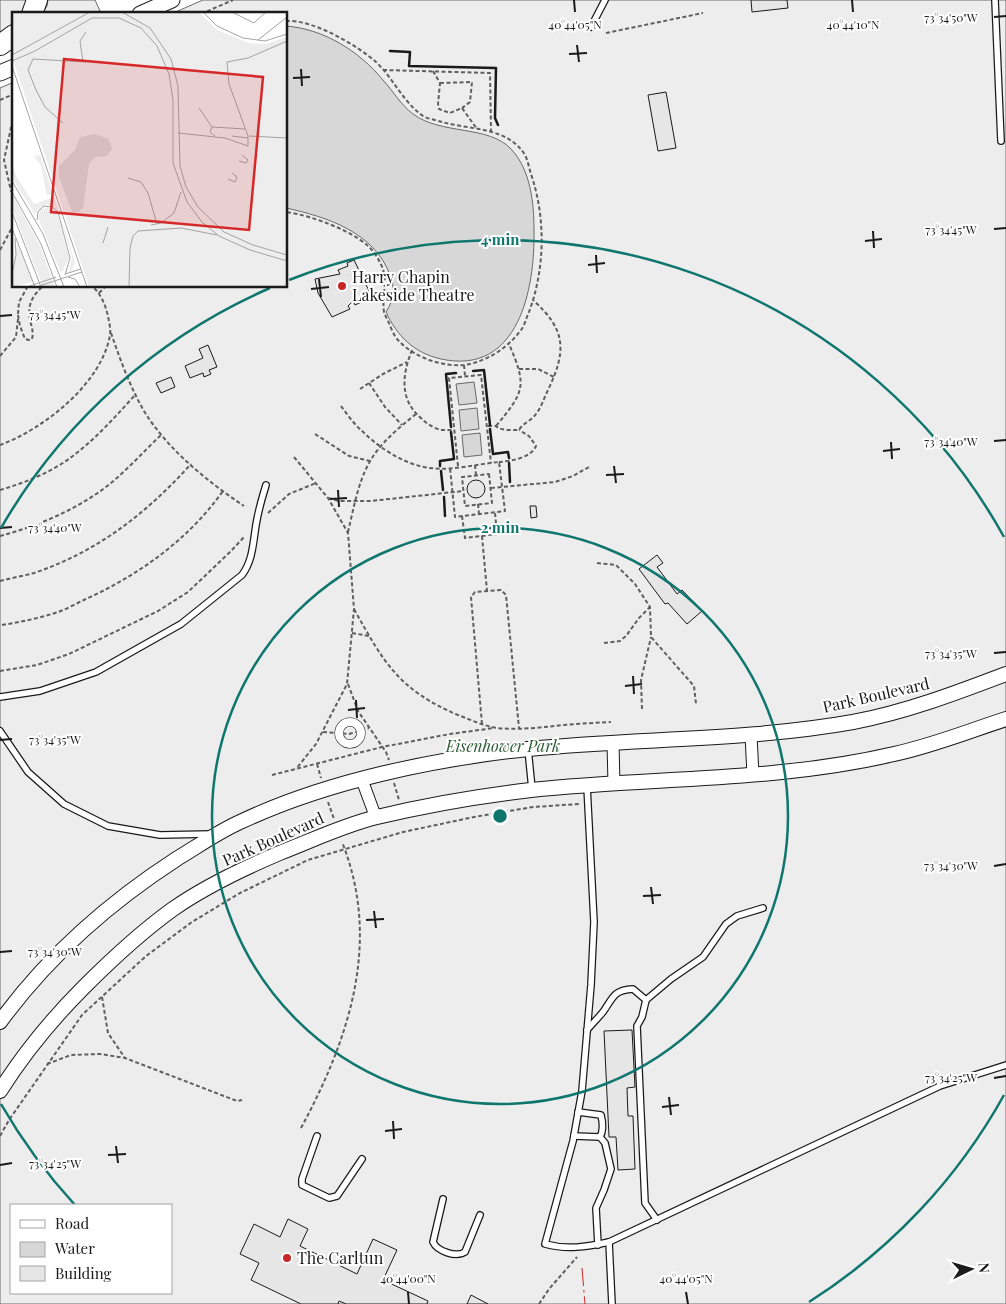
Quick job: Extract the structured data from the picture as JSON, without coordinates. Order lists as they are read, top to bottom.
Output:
{
  "streets": {
    "street": ["Park Boulevard"]
  },
  "parks": ["Eisenhower Park"],
  "places": ["Harry Chapin Lakeside Theatre", "The Carltun"],
  "legend": ["Road", "Water", "Building"],
  "north": "right",
  "coordinates": [
    "73°34'50\"W",
    "40°44'05\"N",
    "40°44'10\"N",
    "73°34'45\"W",
    "73°34'40\"W",
    "73°34'35\"W",
    "73°34'30\"W",
    "73°34'25\"W",
    "40°44'00\"N"
  ],
  "rings": ["4 min", "2 min"]
}
